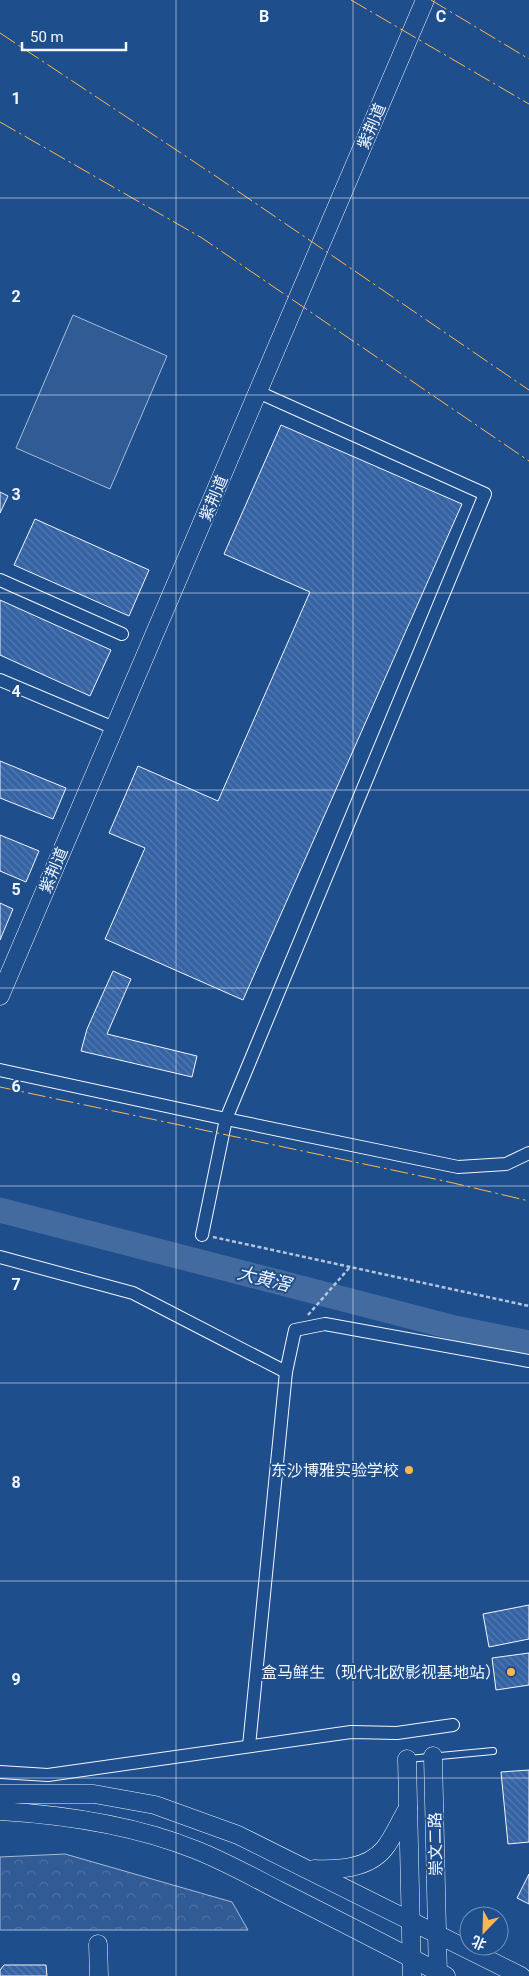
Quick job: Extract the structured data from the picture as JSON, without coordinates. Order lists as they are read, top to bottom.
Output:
{
  "streets": {
    "street": ["紫荆道", "崇文二路"]
  },
  "water": ["大黄滘"],
  "places": ["东沙博雅实验学校", "盒马鲜生（现代北欧影视基地站）"],
  "scale_bar": "50 m",
  "north": "bottom left",
  "grid": {
    "columns": ["B", "C"],
    "rows": [
      "1",
      "2",
      "3",
      "4",
      "5",
      "6",
      "7",
      "8",
      "9"
    ]
  }
}
